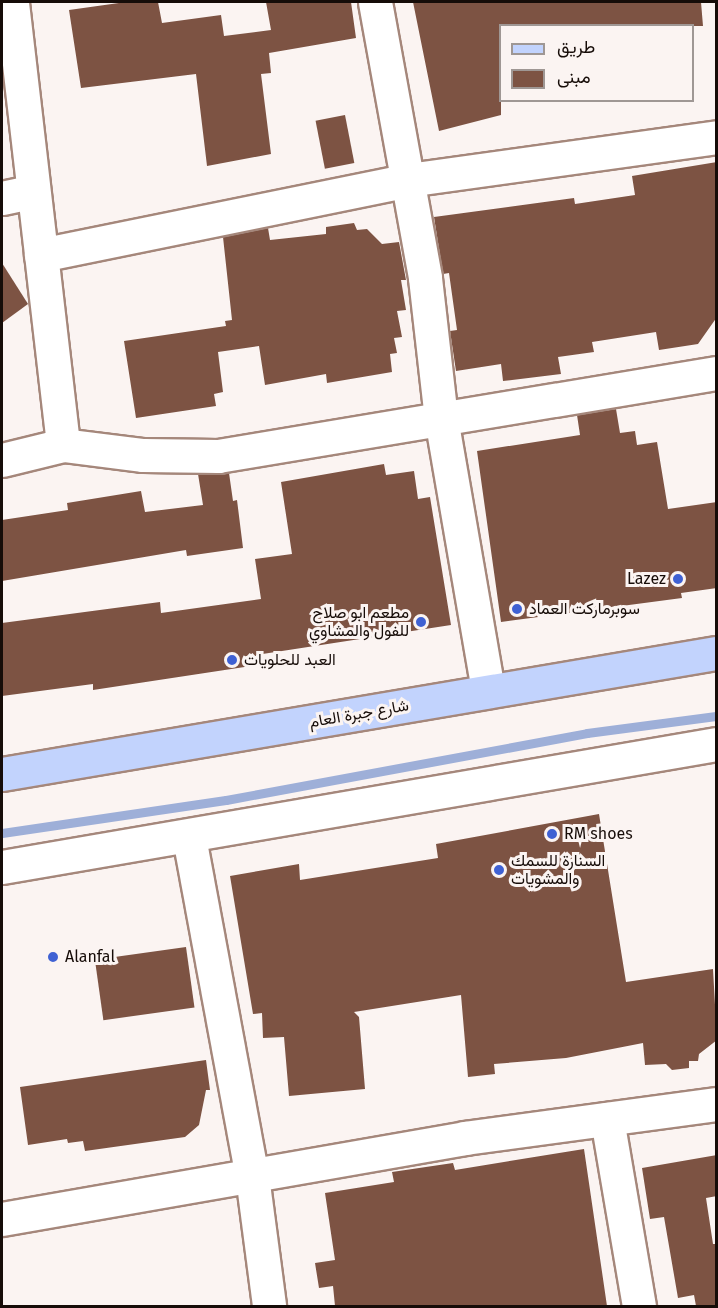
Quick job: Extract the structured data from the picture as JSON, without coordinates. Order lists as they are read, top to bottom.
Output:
{
  "streets": {
    "main road": ["شارع جبرة العام"]
  },
  "places": [
    "Lazez",
    "سوبرماركت العماد",
    "مطعم ابو صلاح للفول والمشاوي",
    "العبد للحلويات",
    "RM shoes",
    "السنارة للسمك والمشويات",
    "Alanfal"
  ],
  "legend": ["طريق", "مبنى"]
}
